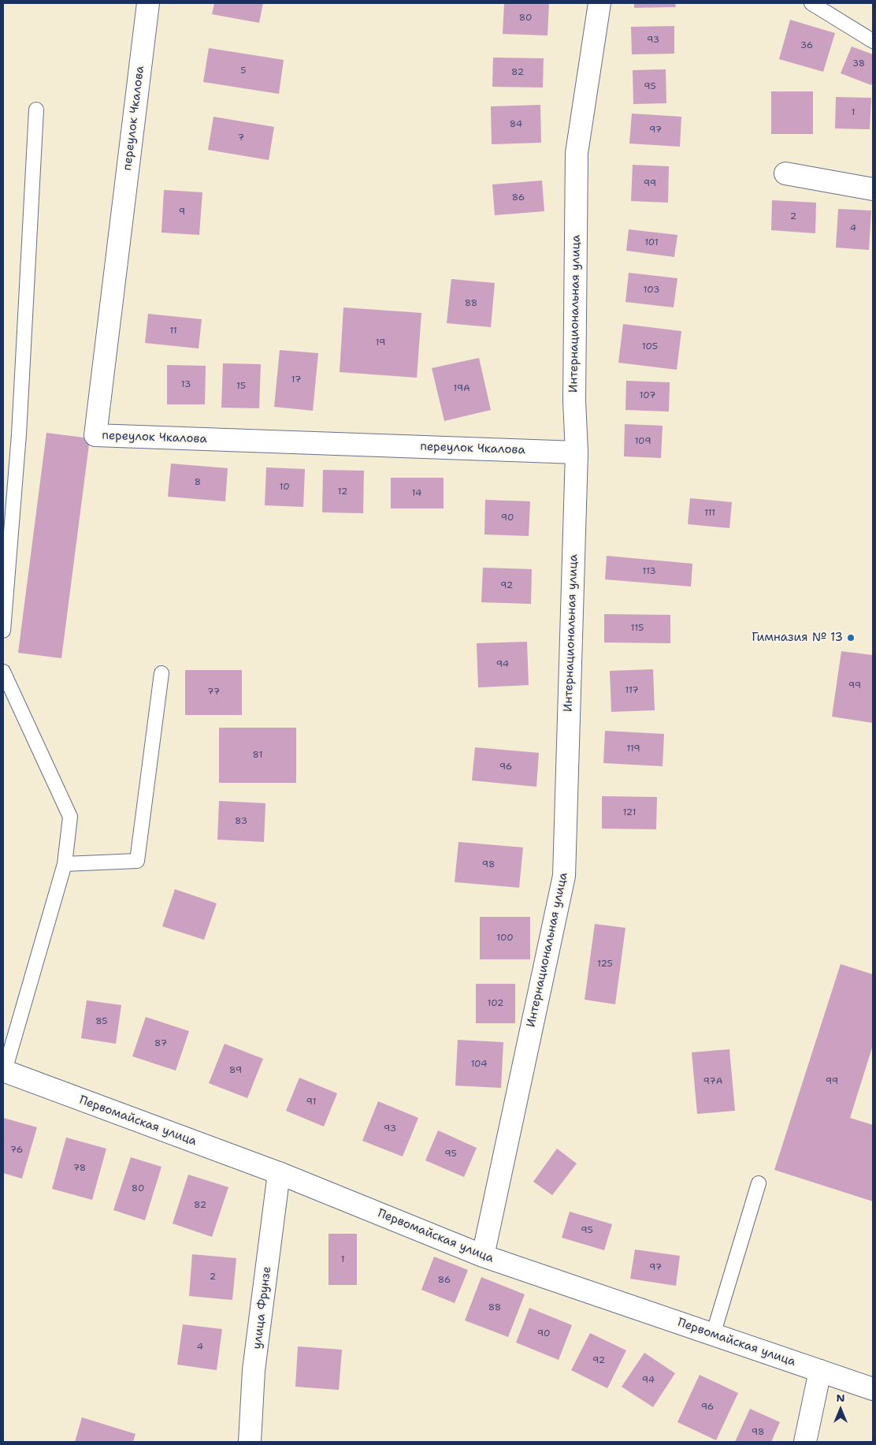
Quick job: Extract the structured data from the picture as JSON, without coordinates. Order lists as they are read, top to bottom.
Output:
{
  "streets": {
    "street": [
      "переулок Чкалова",
      "Интернациональная улица",
      "Первомайская улица",
      "улица Фрунзе"
    ]
  },
  "crossings": [
    ["переулок Чкалова", "Интернациональная улица"],
    ["Интернациональная улица", "Первомайская улица"],
    ["Первомайская улица", "улица Фрунзе"]
  ],
  "places": ["Гимназия № 13"],
  "house_numbers": [
    "80",
    "93",
    "36",
    "38",
    "5",
    "82",
    "95",
    "1",
    "84",
    "97",
    "7",
    "99",
    "86",
    "9",
    "2",
    "4",
    "101",
    "103",
    "88",
    "11",
    "19",
    "105",
    "17",
    "13",
    "15",
    "19А",
    "107",
    "109",
    "8",
    "10",
    "12",
    "14",
    "111",
    "90",
    "113",
    "92",
    "115",
    "94",
    "99",
    "117",
    "77",
    "119",
    "81",
    "96",
    "121",
    "83",
    "98",
    "100",
    "125",
    "102",
    "85",
    "87",
    "104",
    "89",
    "97А",
    "99",
    "91",
    "93",
    "76",
    "95",
    "78",
    "80",
    "82",
    "95",
    "1",
    "97",
    "2",
    "86",
    "88",
    "90",
    "4",
    "92",
    "94",
    "96",
    "98"
  ],
  "north": "top"
}
